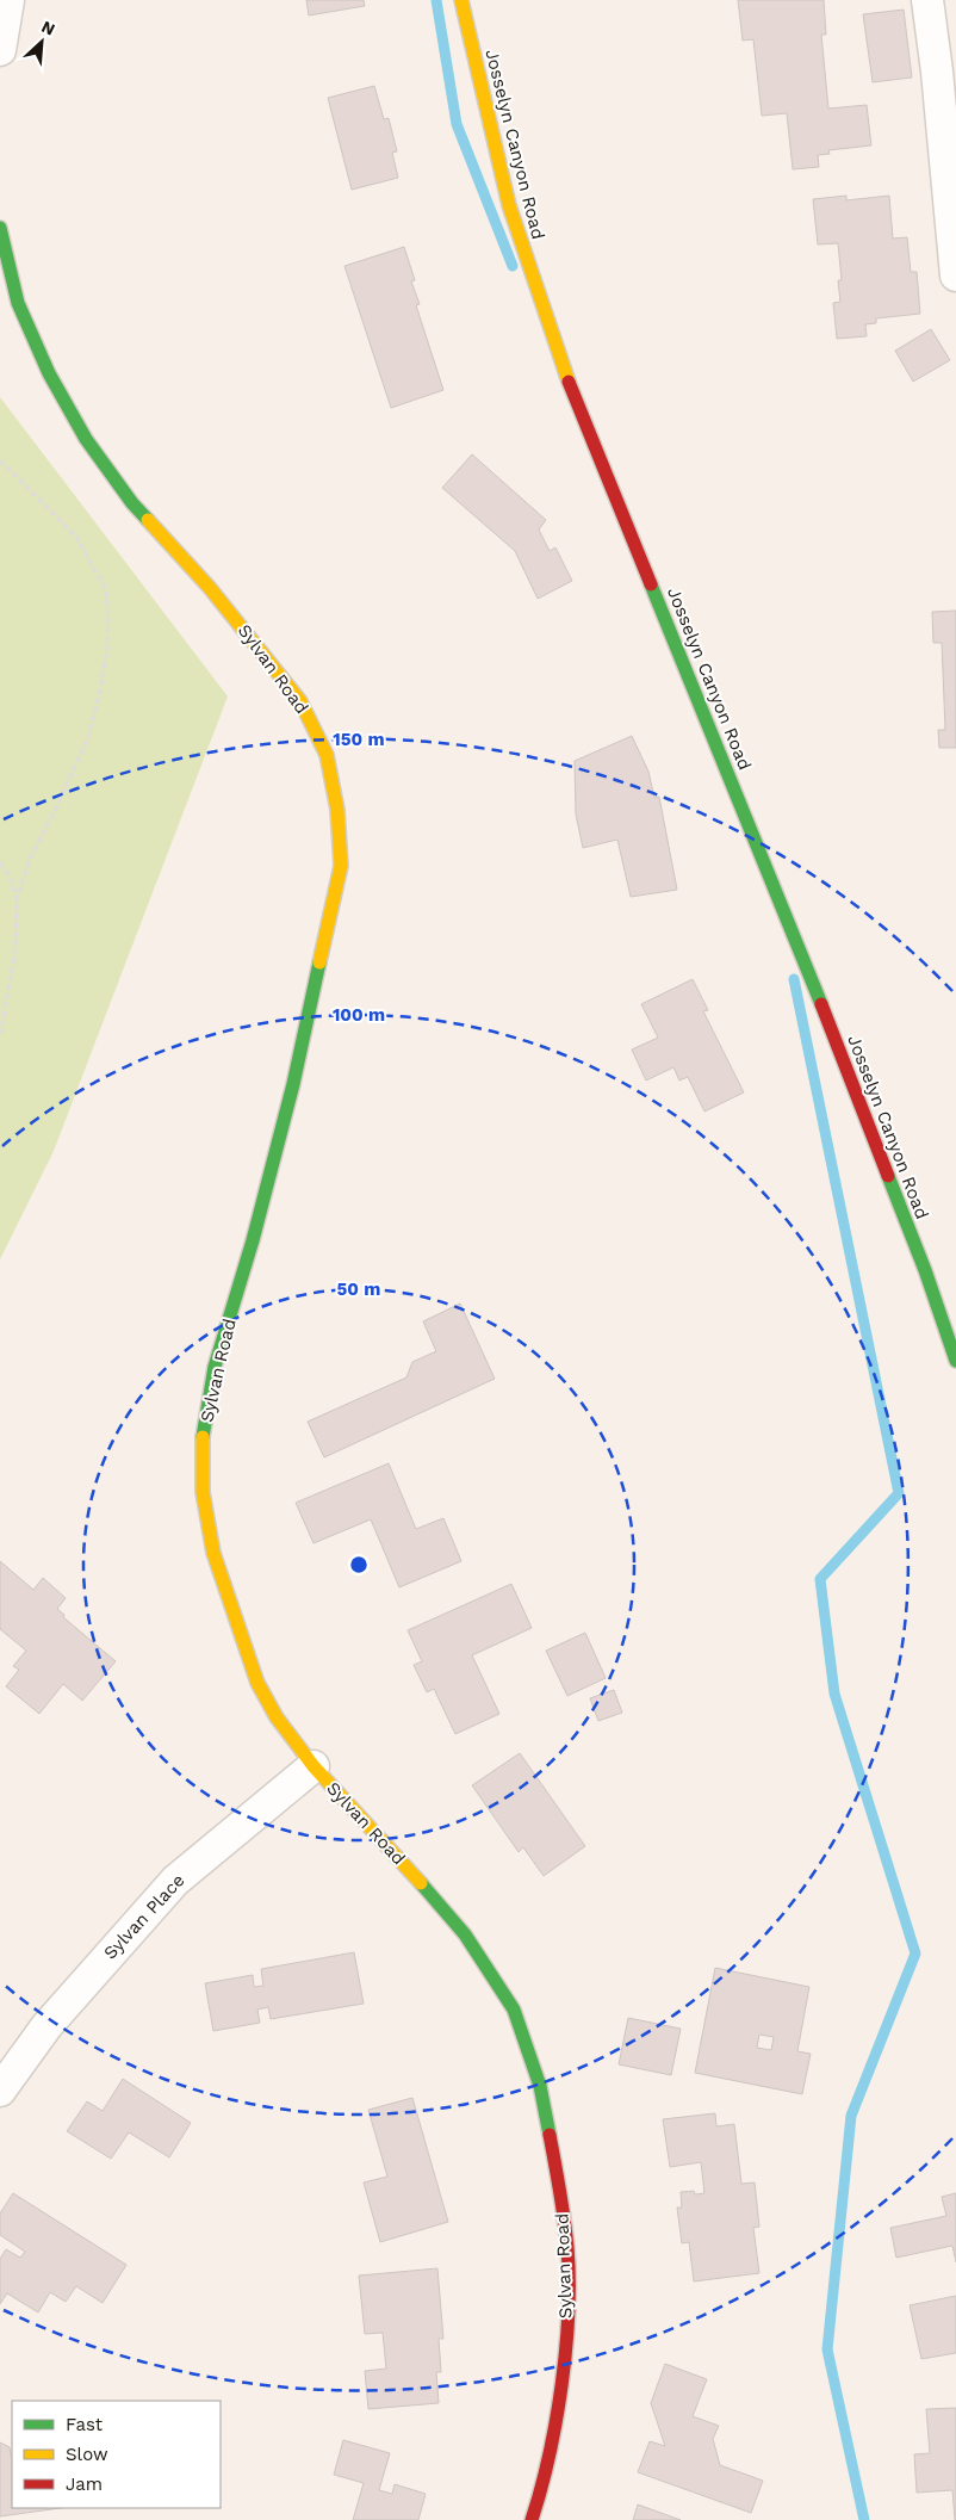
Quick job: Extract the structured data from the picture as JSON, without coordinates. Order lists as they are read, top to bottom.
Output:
{
  "streets": {
    "street": ["Josselyn Canyon Road", "Sylvan Road", "Sylvan Place"]
  },
  "crossings": [
    ["Sylvan Road", "Sylvan Place"]
  ],
  "legend": ["Fast", "Slow", "Jam"],
  "north": "top right",
  "rings": ["150 m", "100 m", "50 m"]
}
